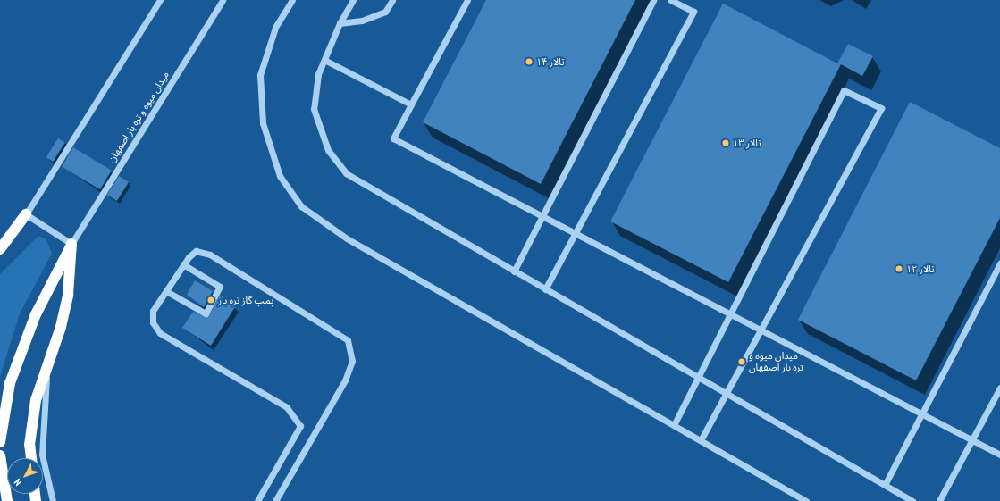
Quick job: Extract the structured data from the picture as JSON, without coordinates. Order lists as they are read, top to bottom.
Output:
{
  "streets": {
    "lane": ["میدان میوه و تره بار اصفهان"]
  },
  "places": [
    "تالار ۱۴",
    "تالار ۱۳",
    "تالار ۱۲",
    "پمپ گاز تره بار",
    "میدان میوه و تره بار اصفهان"
  ],
  "north": "bottom left"
}
